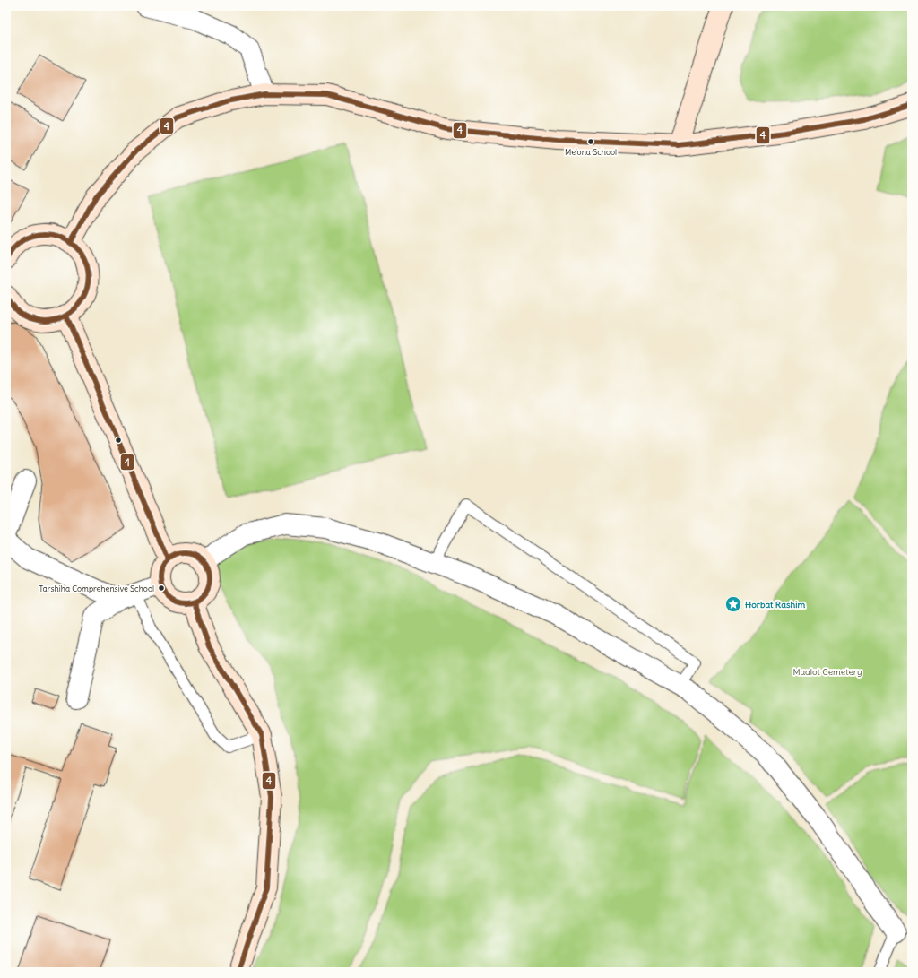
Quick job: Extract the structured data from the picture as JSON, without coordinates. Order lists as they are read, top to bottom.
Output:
{
  "parks": ["Maalot Cemetery"],
  "places": {
    "other": ["Me'ona School", "Tarshiha Comprehensive School"],
    "place": ["Horbat Rashim"]
  },
  "lines": ["transit line 4"]
}
